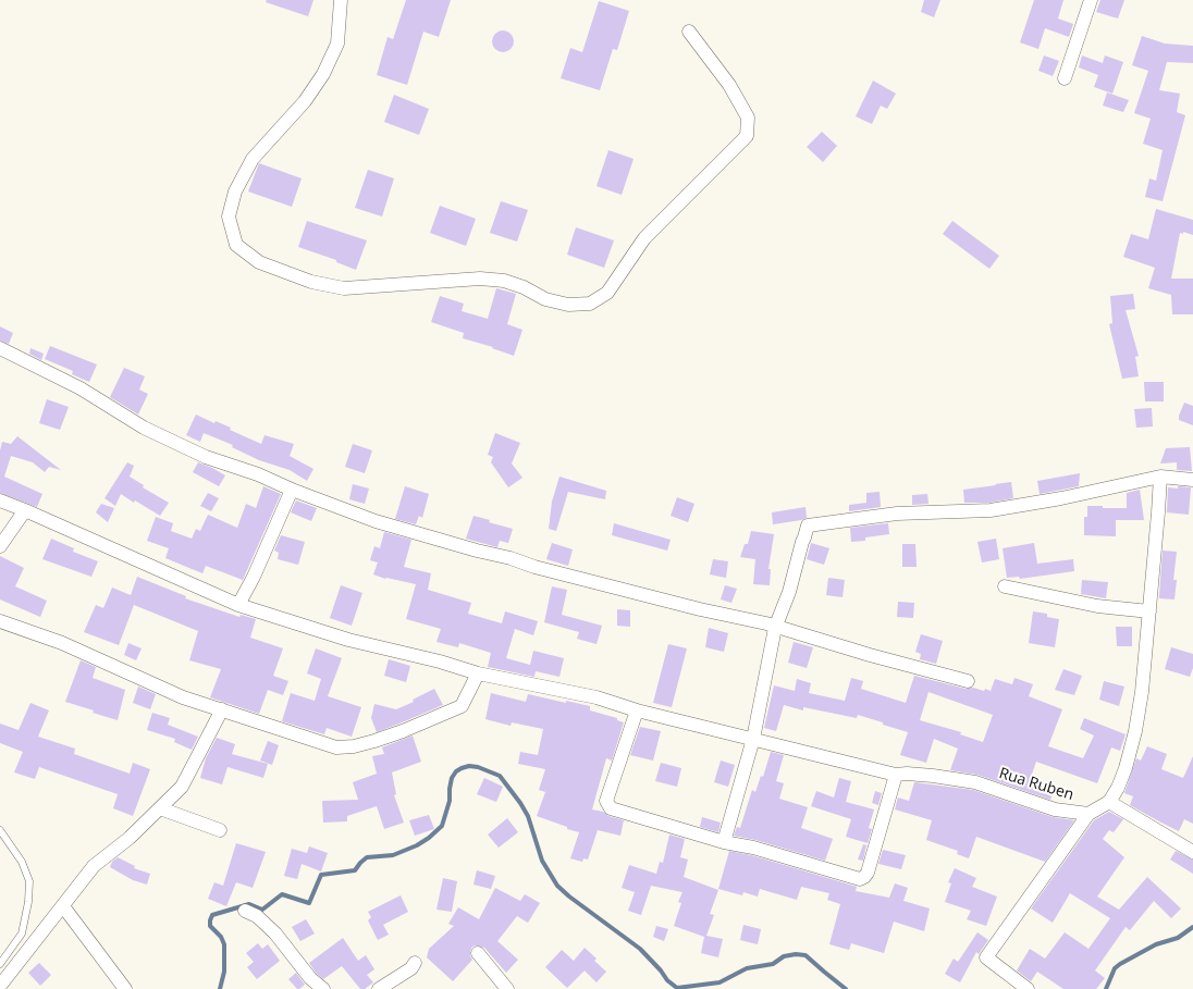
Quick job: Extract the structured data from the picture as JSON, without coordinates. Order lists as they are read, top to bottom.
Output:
{
  "streets": {
    "street": ["Rua Ruben"]
  }
}
